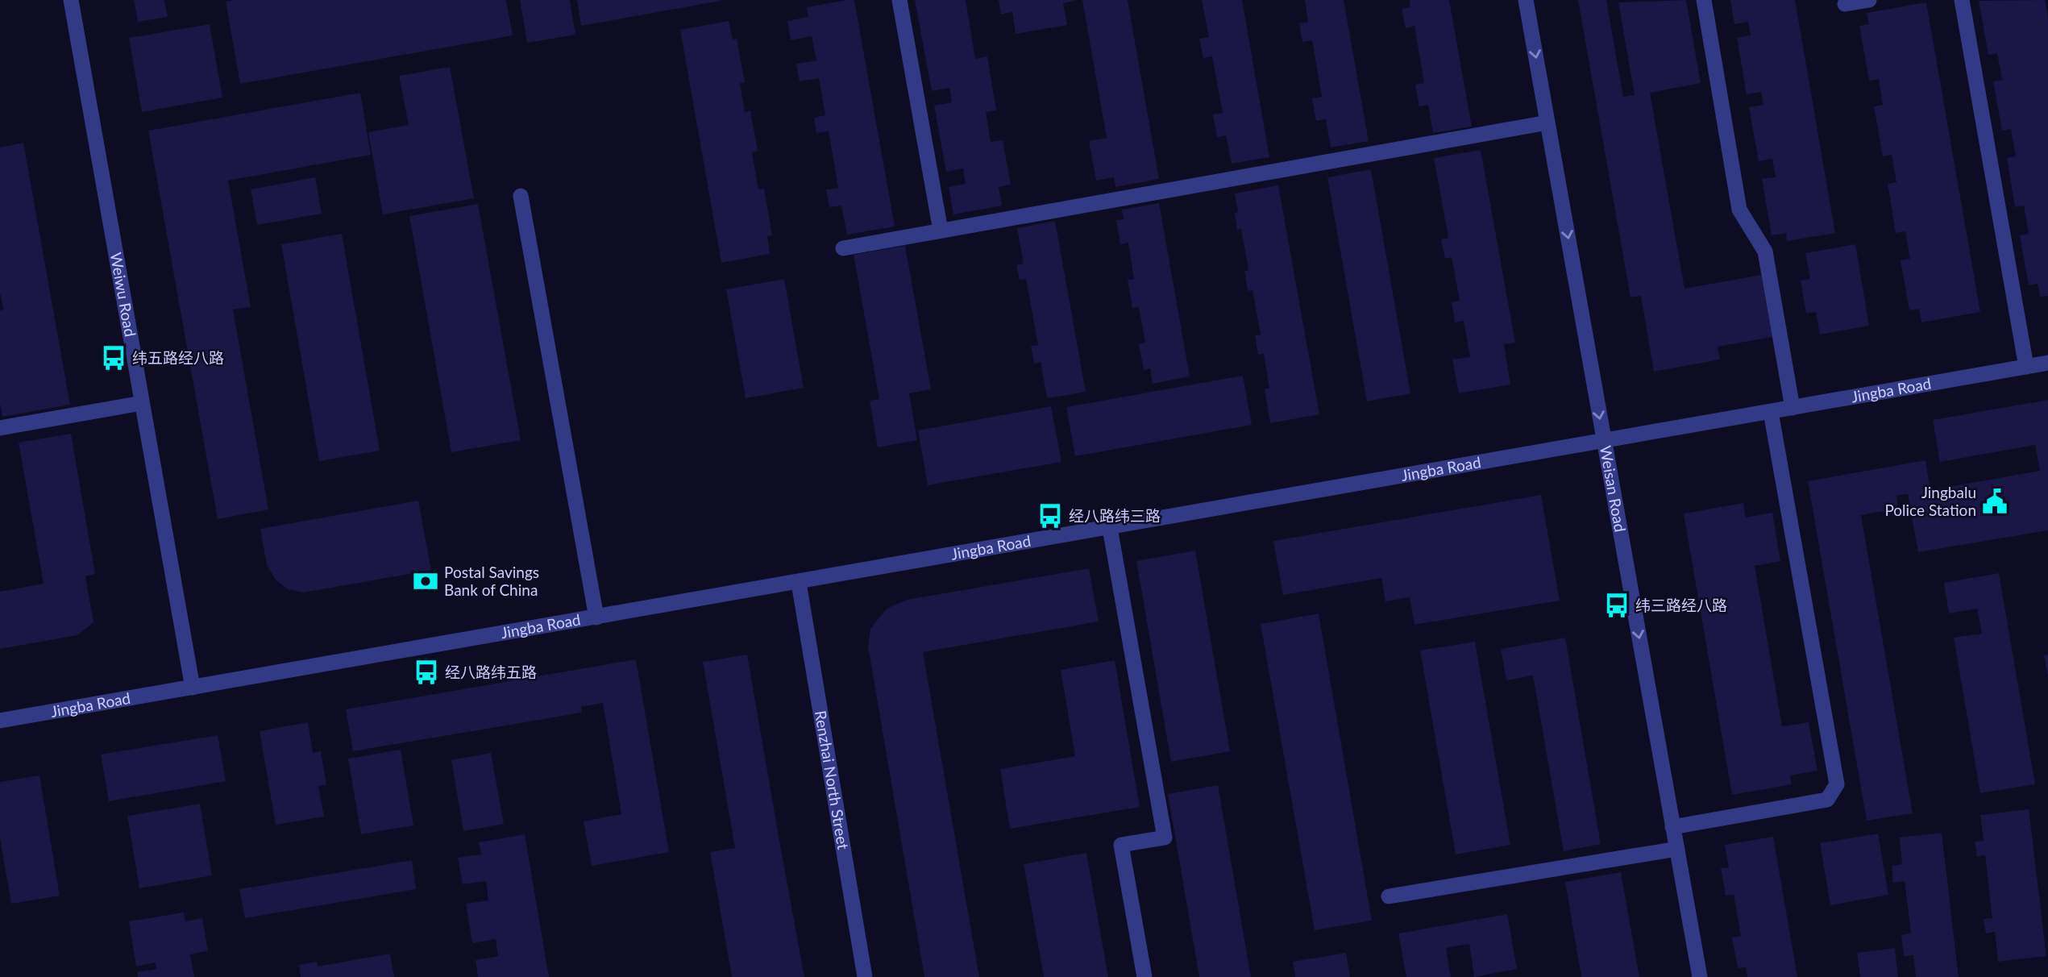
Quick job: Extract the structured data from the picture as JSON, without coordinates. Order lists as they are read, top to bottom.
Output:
{
  "streets": {
    "street": [
      "Weiwu Road",
      "Jingba Road",
      "Weisan Road",
      "Renzhai North Street"
    ]
  },
  "crossings": [
    ["Weiwu Road", "Jingba Road"],
    ["Jingba Road", "Weisan Road"],
    ["Jingba Road", "Renzhai North Street"]
  ],
  "one_way": ["Weisan Road"],
  "places": {
    "bus stop": [
      "纬五路经八路",
      "经八路纬三路",
      "纬三路经八路",
      "经八路纬五路"
    ],
    "public building": ["Jingbalu Police Station"],
    "bank": ["Postal Savings Bank of China"]
  }
}
